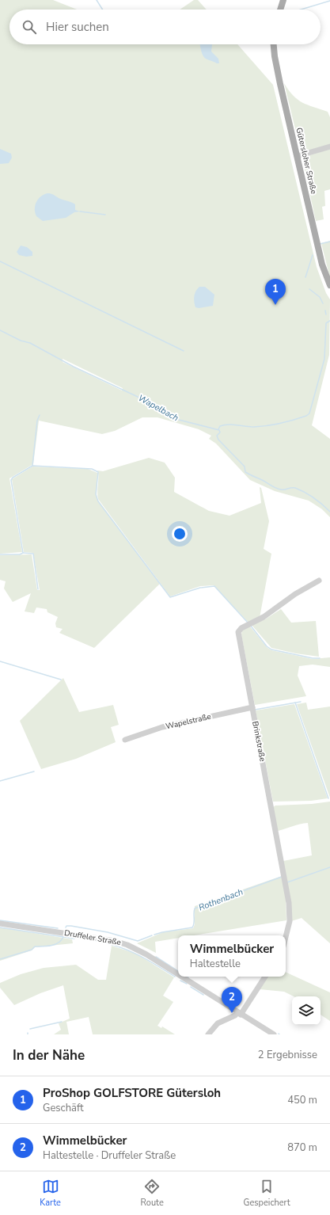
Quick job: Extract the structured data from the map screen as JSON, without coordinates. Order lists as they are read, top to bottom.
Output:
{
  "streets": {
    "main road": ["Gütersloher Straße"],
    "street": ["Wapelstraße", "Brinkstraße", "Druffeler Straße"]
  },
  "crossings": [
    ["Wapelstraße", "Brinkstraße"]
  ],
  "water": ["Wapelbach", "Rothenbach"],
  "page": {
    "search": "Hier suchen",
    "pins": ["1", "2"],
    "popup": ["Wimmelbücker", "Haltestelle"],
    "heading": ["In der Nähe", "2 Ergebnisse"],
    "list": [
      {
        "mark": "1",
        "name": "ProShop GOLFSTORE Gütersloh",
        "note": "Geschäft",
        "value": "450 m"
      },
      {
        "mark": "2",
        "name": "Wimmelbücker",
        "note": "Haltestelle · Druffeler Straße",
        "value": "870 m"
      }
    ],
    "nav": ["Karte", "Route", "Gespeichert"]
  }
}
